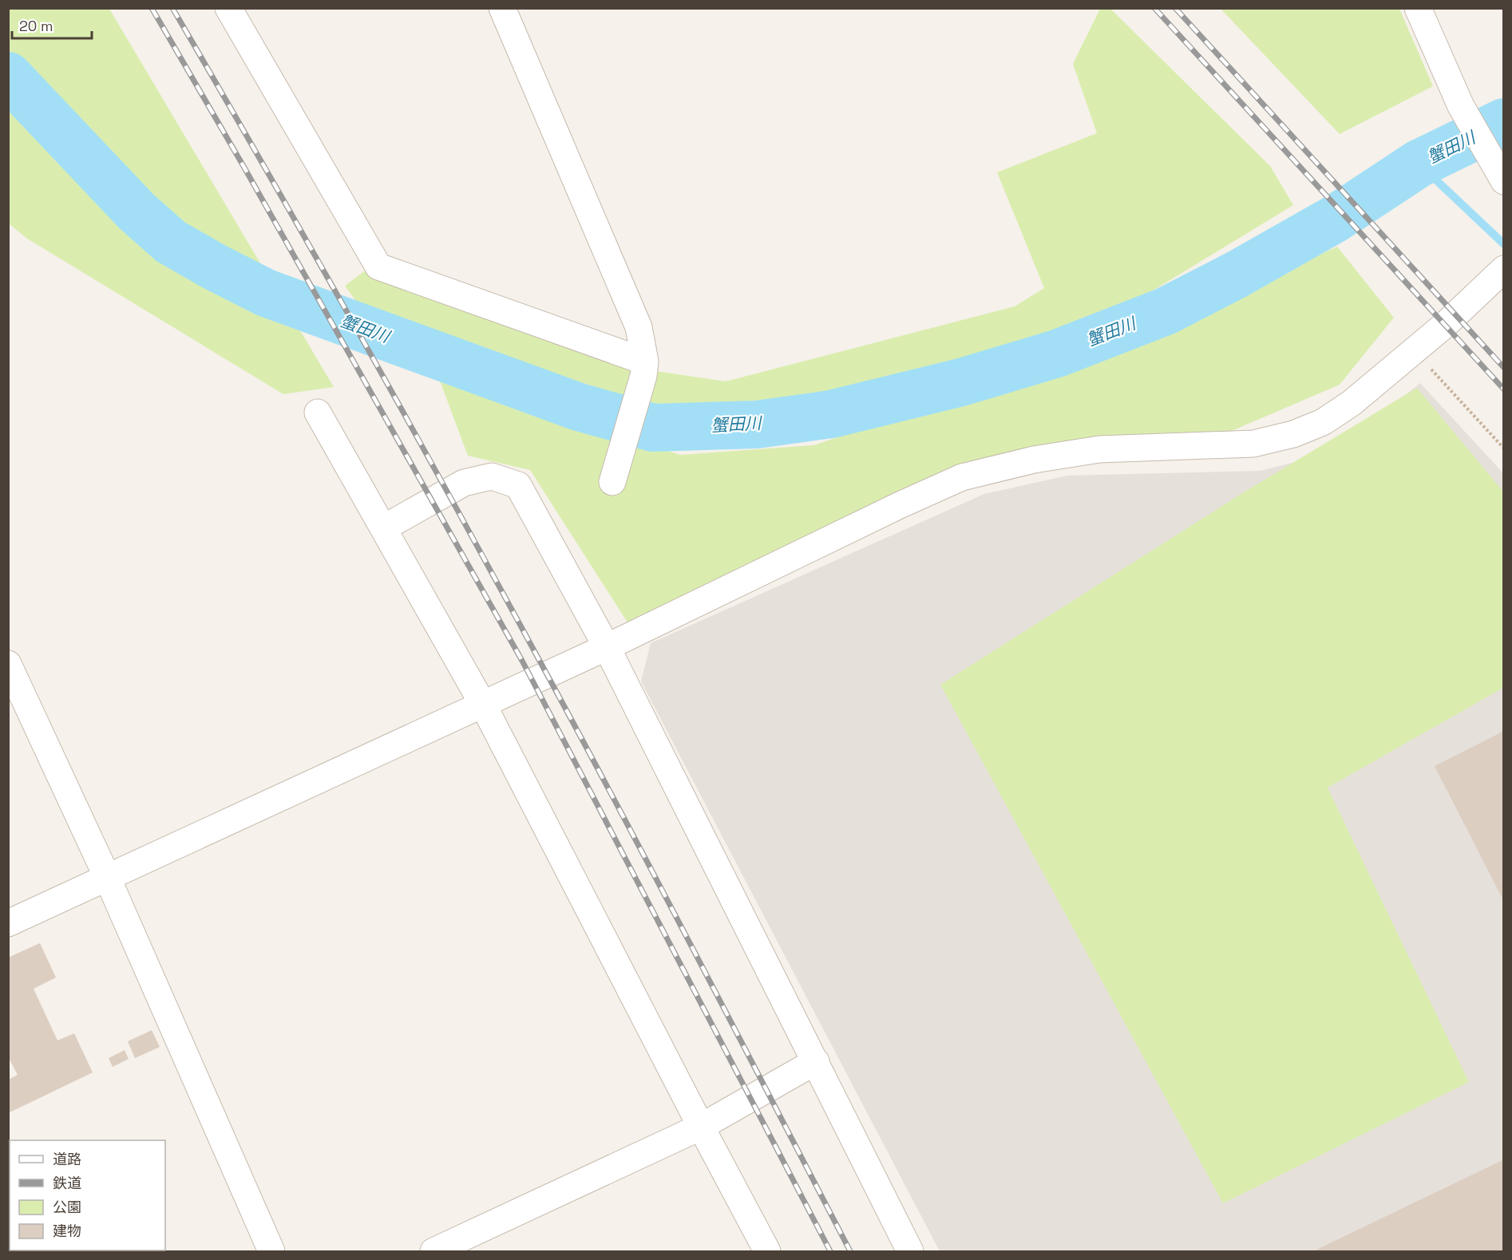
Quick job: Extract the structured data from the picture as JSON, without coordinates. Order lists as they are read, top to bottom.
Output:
{
  "water": ["蟹田川"],
  "legend": [
    "道路",
    "鉄道",
    "公園",
    "建物"
  ],
  "scale_bar": "20 m"
}
